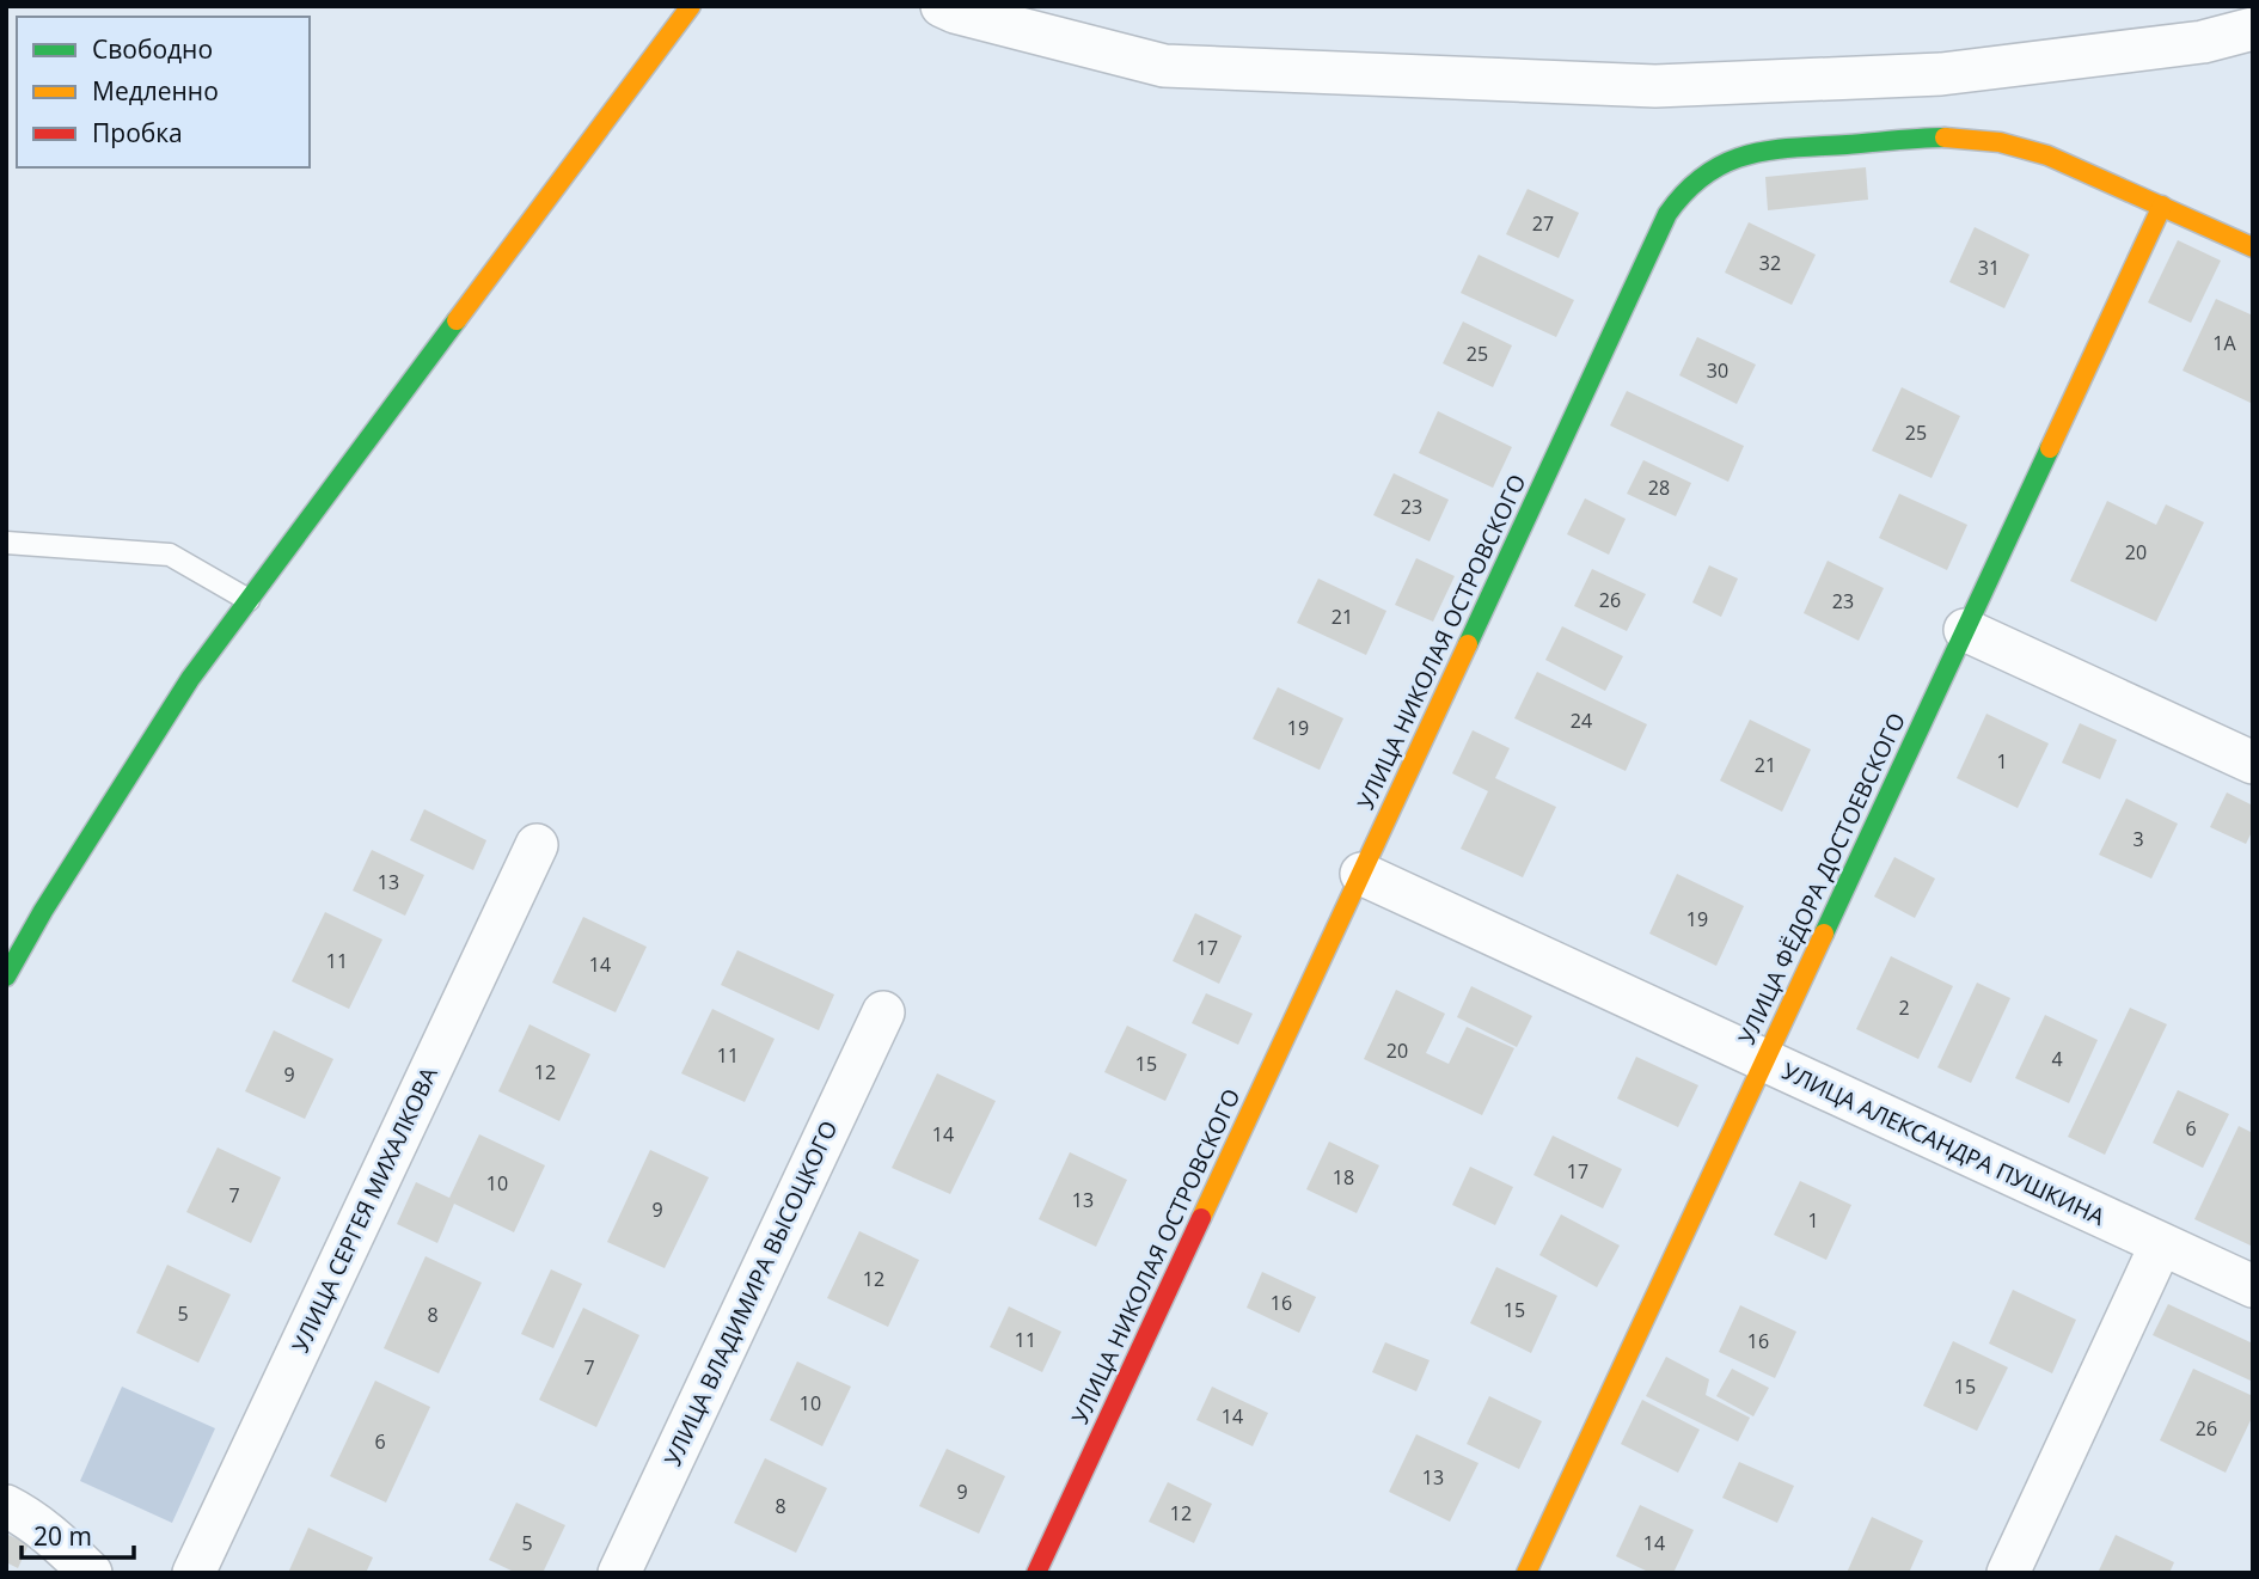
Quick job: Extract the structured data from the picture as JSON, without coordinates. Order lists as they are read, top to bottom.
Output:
{
  "streets": {
    "street": [
      "УЛИЦА НИКОЛАЯ ОСТРОВСКОГО",
      "УЛИЦА ФЁДОРА ДОСТОЕВСКОГО",
      "УЛИЦА АЛЕКСАНДРА ПУШКИНА",
      "УЛИЦА СЕРГЕЯ МИХАЛКОВА",
      "УЛИЦА ВЛАДИМИРА ВЫСОЦКОГО"
    ]
  },
  "crossings": [
    ["УЛИЦА НИКОЛАЯ ОСТРОВСКОГО", "УЛИЦА ФЁДОРА ДОСТОЕВСКОГО"],
    ["УЛИЦА НИКОЛАЯ ОСТРОВСКОГО", "УЛИЦА АЛЕКСАНДРА ПУШКИНА"],
    ["УЛИЦА ФЁДОРА ДОСТОЕВСКОГО", "УЛИЦА АЛЕКСАНДРА ПУШКИНА"]
  ],
  "house_numbers": [
    "27",
    "32",
    "31",
    "1А",
    "25",
    "30",
    "25",
    "28",
    "23",
    "20",
    "26",
    "23",
    "21",
    "24",
    "19",
    "1",
    "21",
    "3",
    "13",
    "19",
    "17",
    "11",
    "14",
    "2",
    "20",
    "11",
    "4",
    "15",
    "12",
    "9",
    "6",
    "14",
    "17",
    "18",
    "10",
    "7",
    "13",
    "9",
    "1",
    "12",
    "16",
    "15",
    "5",
    "8",
    "11",
    "16",
    "7",
    "15",
    "10",
    "14",
    "26",
    "6",
    "13",
    "9",
    "8",
    "12",
    "5",
    "14"
  ],
  "legend": ["Свободно", "Медленно", "Пробка"],
  "scale_bar": "20 m"
}
